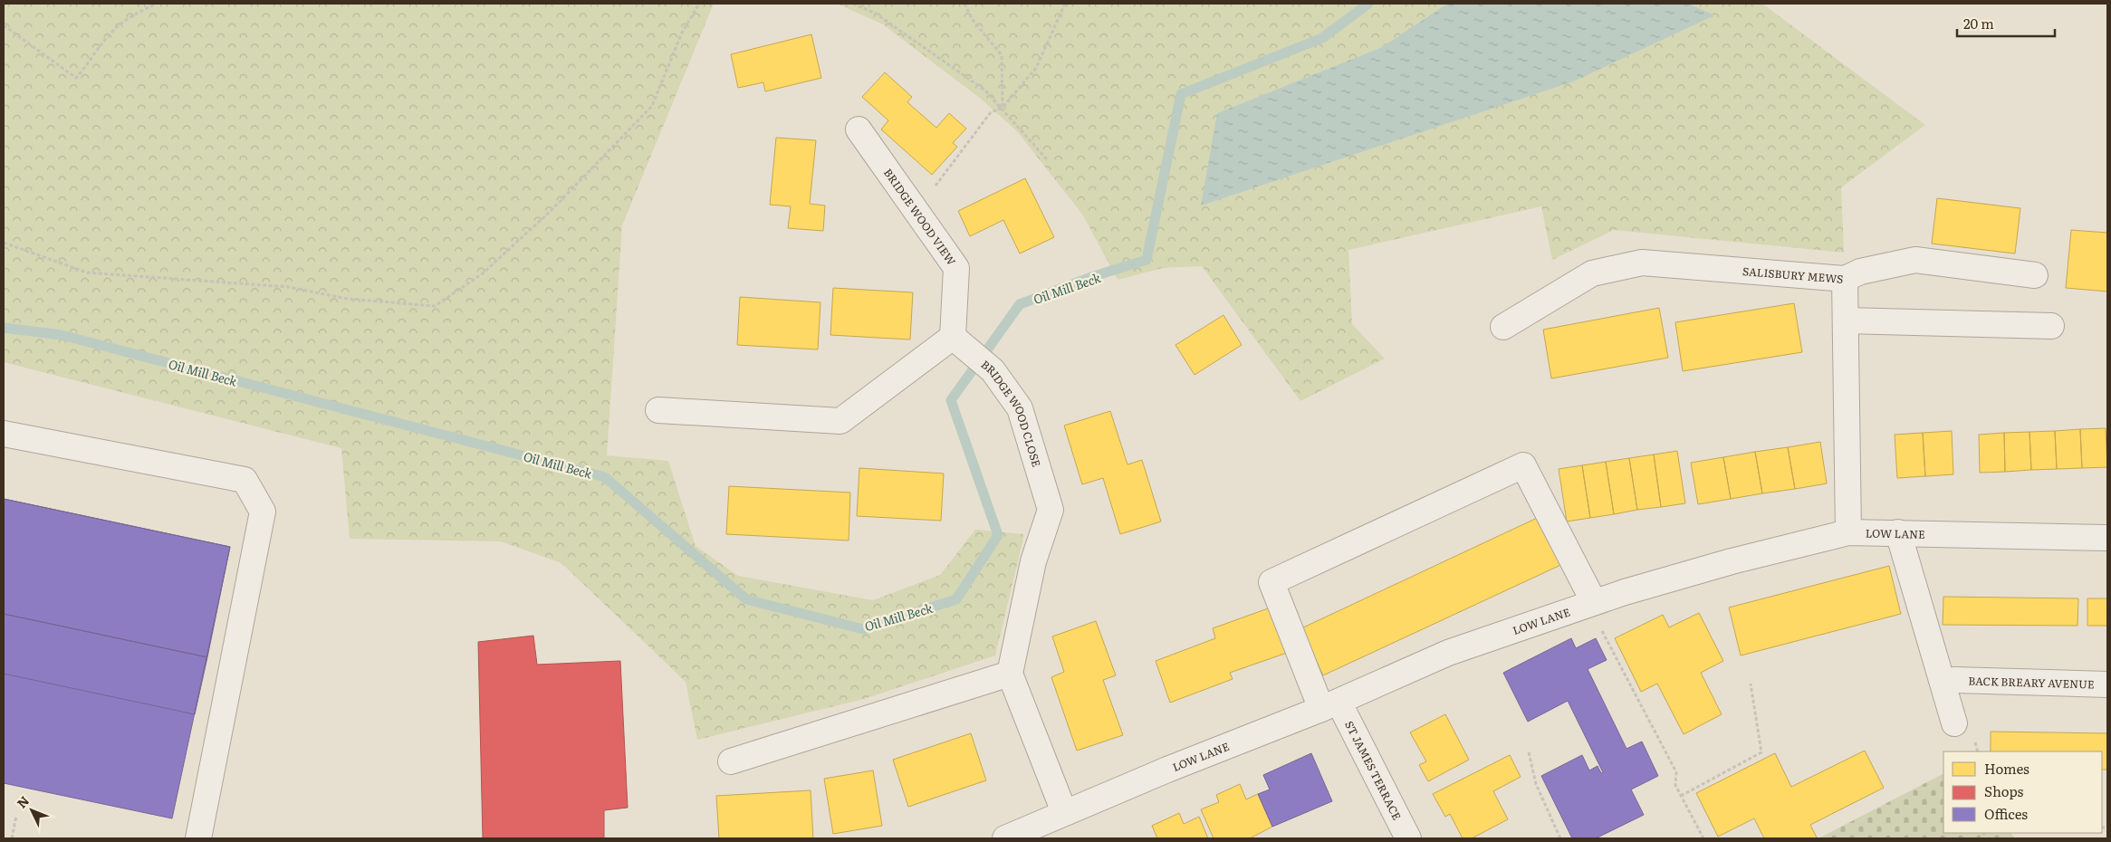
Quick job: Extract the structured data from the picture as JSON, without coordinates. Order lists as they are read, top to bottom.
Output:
{
  "streets": {
    "street": [
      "BRIDGE WOOD VIEW",
      "SALISBURY MEWS",
      "BRIDGE WOOD CLOSE",
      "LOW LANE",
      "BACK BREARY AVENUE",
      "ST JAMES TERRACE"
    ]
  },
  "crossings": [
    ["BRIDGE WOOD VIEW", "BRIDGE WOOD CLOSE"],
    ["SALISBURY MEWS", "LOW LANE"],
    ["LOW LANE", "ST JAMES TERRACE"]
  ],
  "water": ["Oil Mill Beck"],
  "legend": ["Homes", "Shops", "Offices"],
  "scale_bar": "20 m",
  "north": "top left"
}
